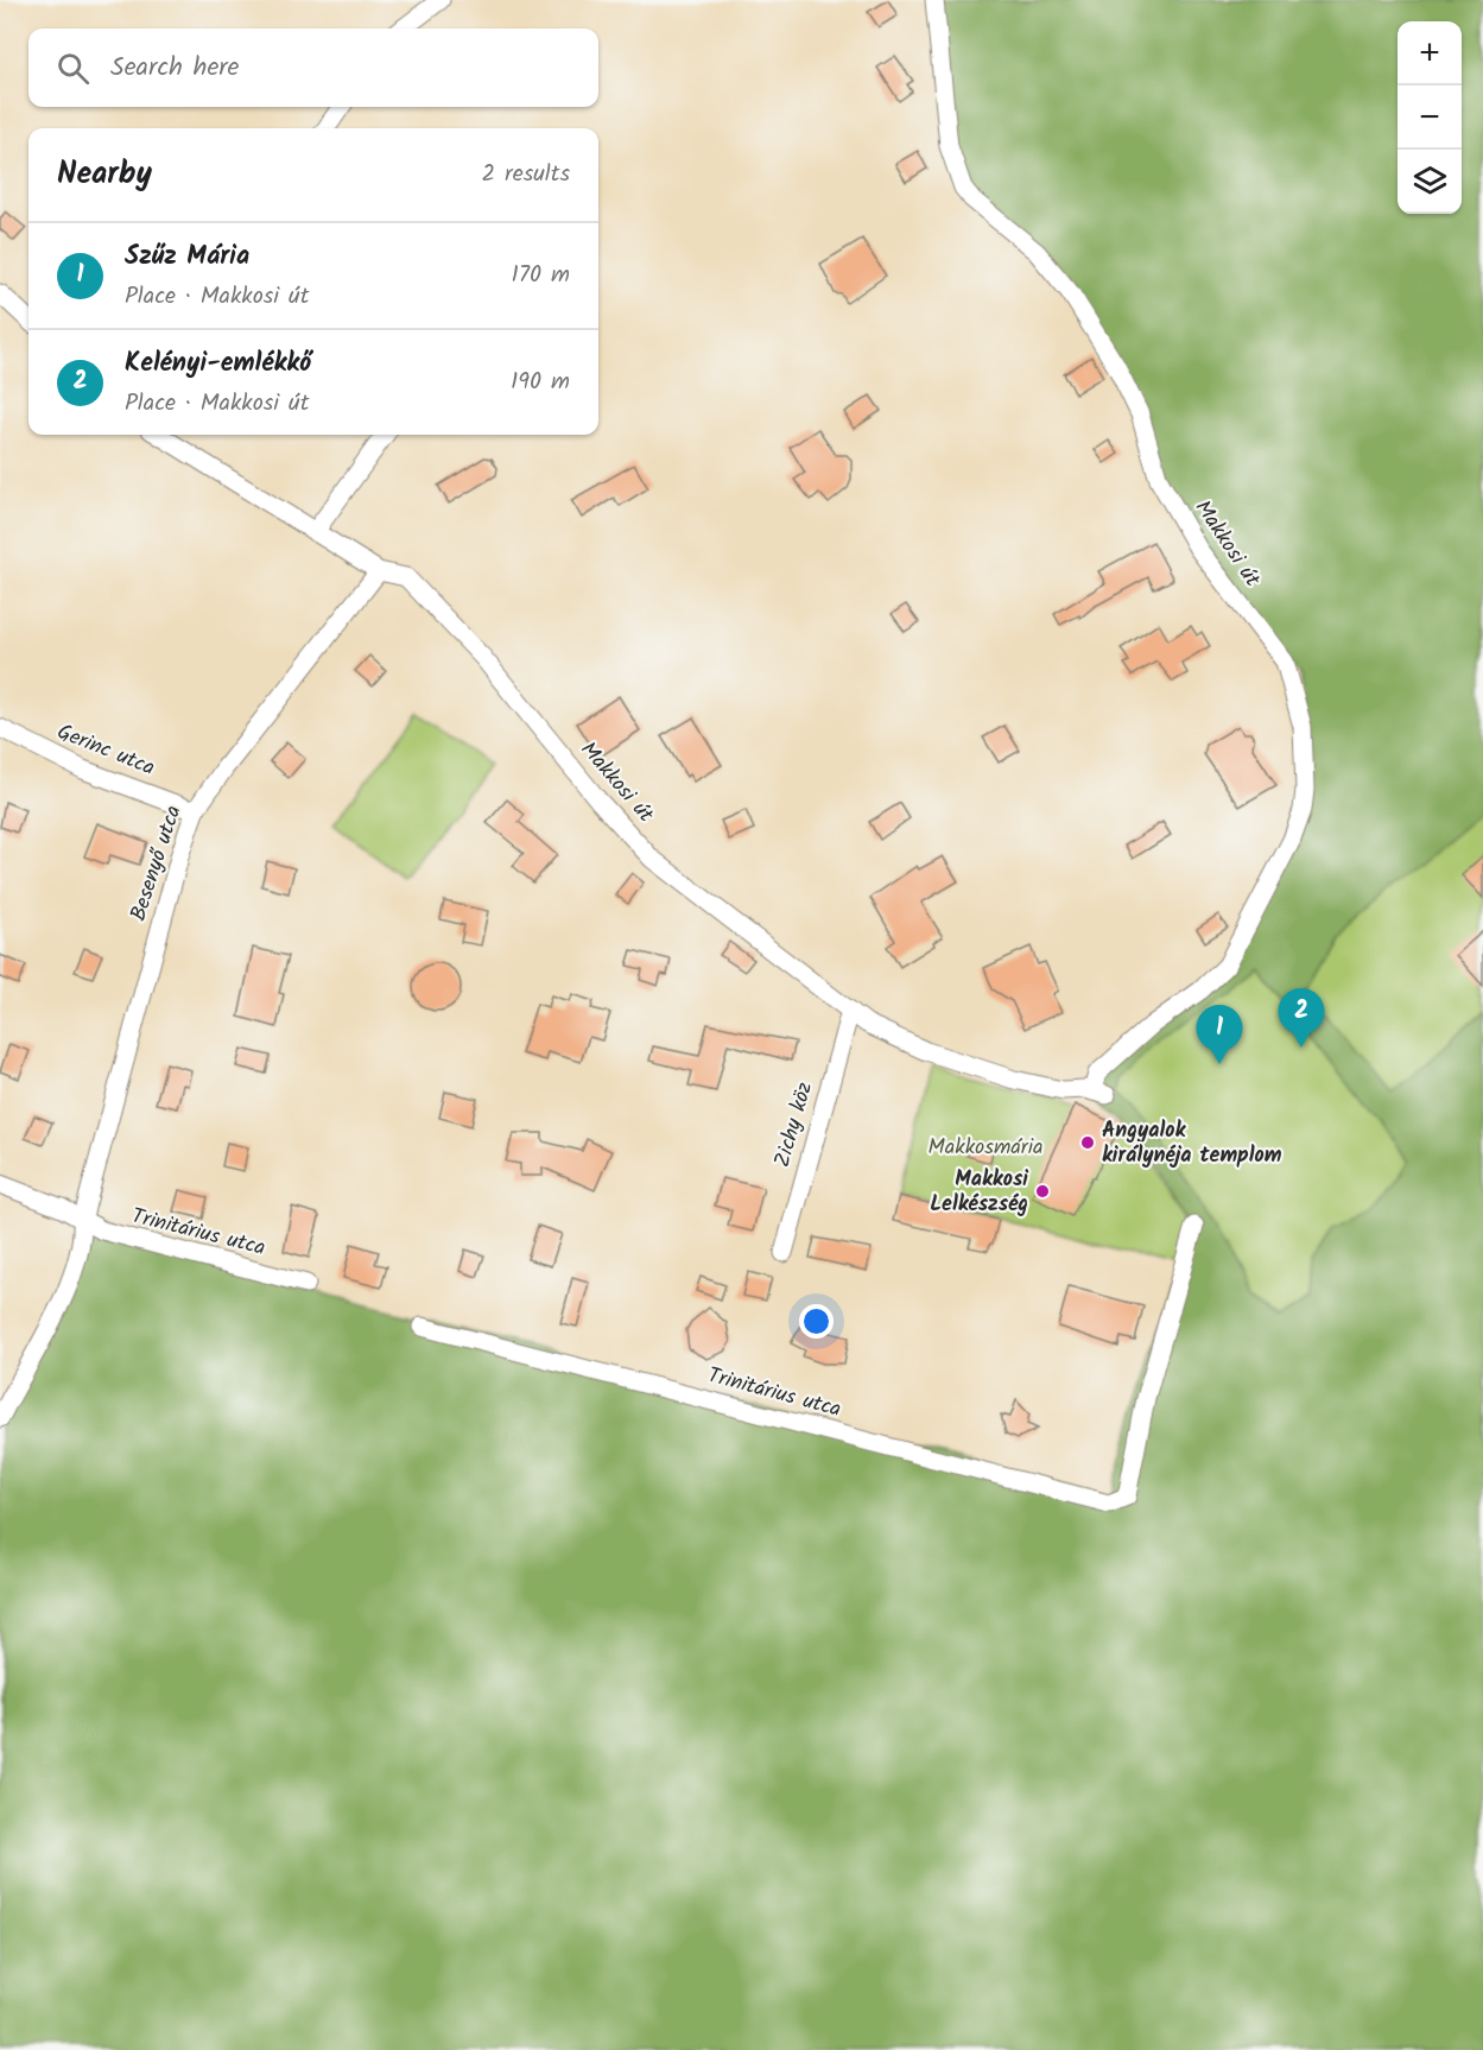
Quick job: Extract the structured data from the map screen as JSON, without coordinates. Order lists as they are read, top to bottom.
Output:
{
  "streets": {
    "street": [
      "Makkosi út",
      "Gerinc utca",
      "Besenyő utca",
      "Zichy köz",
      "Trinitárius utca"
    ]
  },
  "crossings": [
    ["Makkosi út", "Besenyő utca"],
    ["Makkosi út", "Zichy köz"],
    ["Gerinc utca", "Besenyő utca"],
    ["Besenyő utca", "Trinitárius utca"]
  ],
  "parks": ["Makkosmária"],
  "places": ["Angyalok királynéja templom", "Makkosi Lelkészség"],
  "page": {
    "map_buttons": ["+", "−"],
    "search": "Search here",
    "heading": ["Nearby", "2 results"],
    "list": [
      {
        "mark": "1",
        "name": "Szűz Mária",
        "note": "Place · Makkosi út",
        "value": "170 m"
      },
      {
        "mark": "2",
        "name": "Kelényi-emlékkő",
        "note": "Place · Makkosi út",
        "value": "190 m"
      }
    ],
    "pins": ["2", "1"]
  }
}
